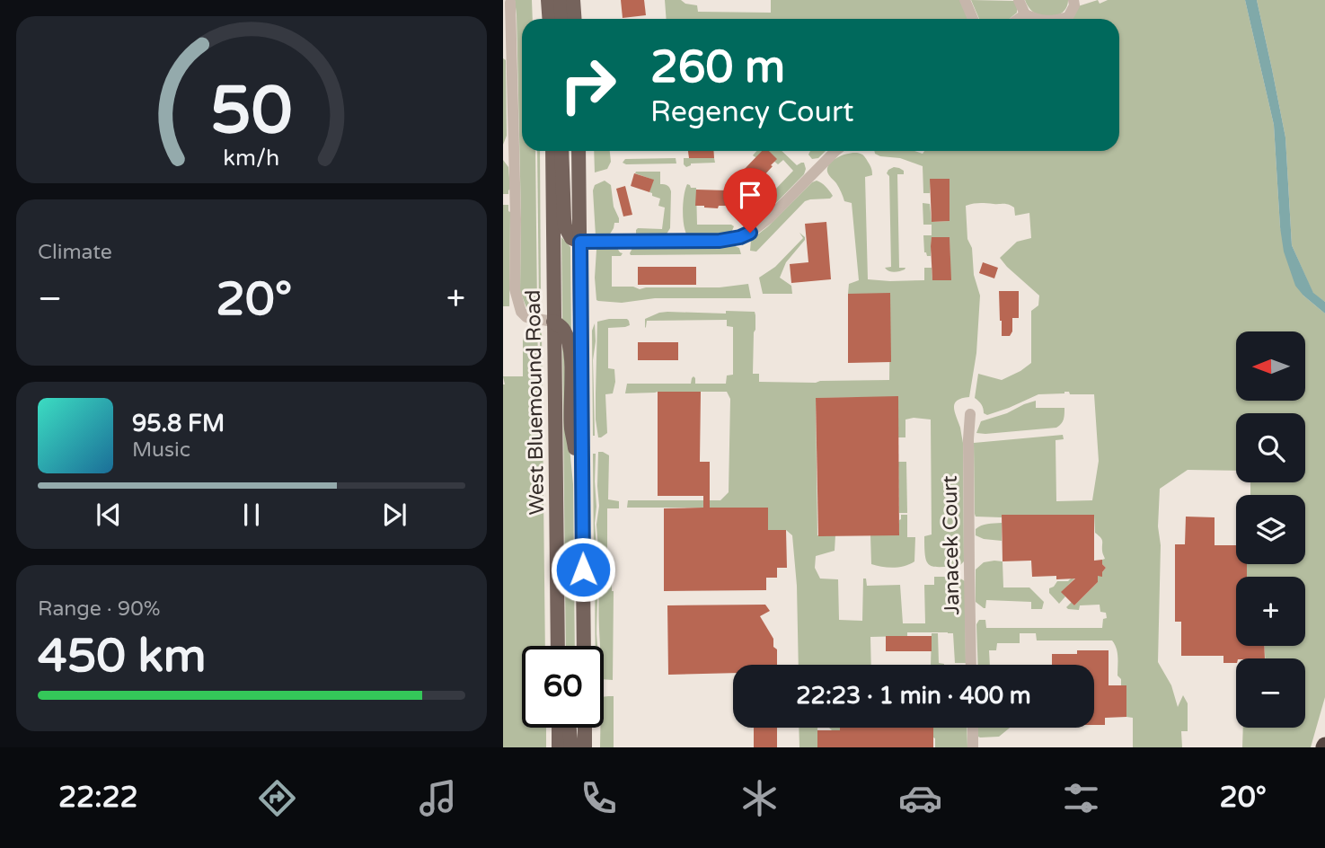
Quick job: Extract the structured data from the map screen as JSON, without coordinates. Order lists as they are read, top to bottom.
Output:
{
  "streets": {
    "main road": ["West Bluemound Road"],
    "street": ["Janacek Court"]
  },
  "north": "left",
  "page": {
    "turn": ["260 m", "Regency Court"],
    "tile": [
      "Climate",
      ["Range · 90%", "450 km"]
    ],
    "heat": ["−", "20°", "+"],
    "map_buttons": ["+", "−"],
    "song": ["95.8 FM", "Music"],
    "limit": "60",
    "trip": "22:23 · 1 min · 400 m",
    "tabs": ["22:22", "20°"],
    "gauge": ["50", "km/h"]
  }
}
